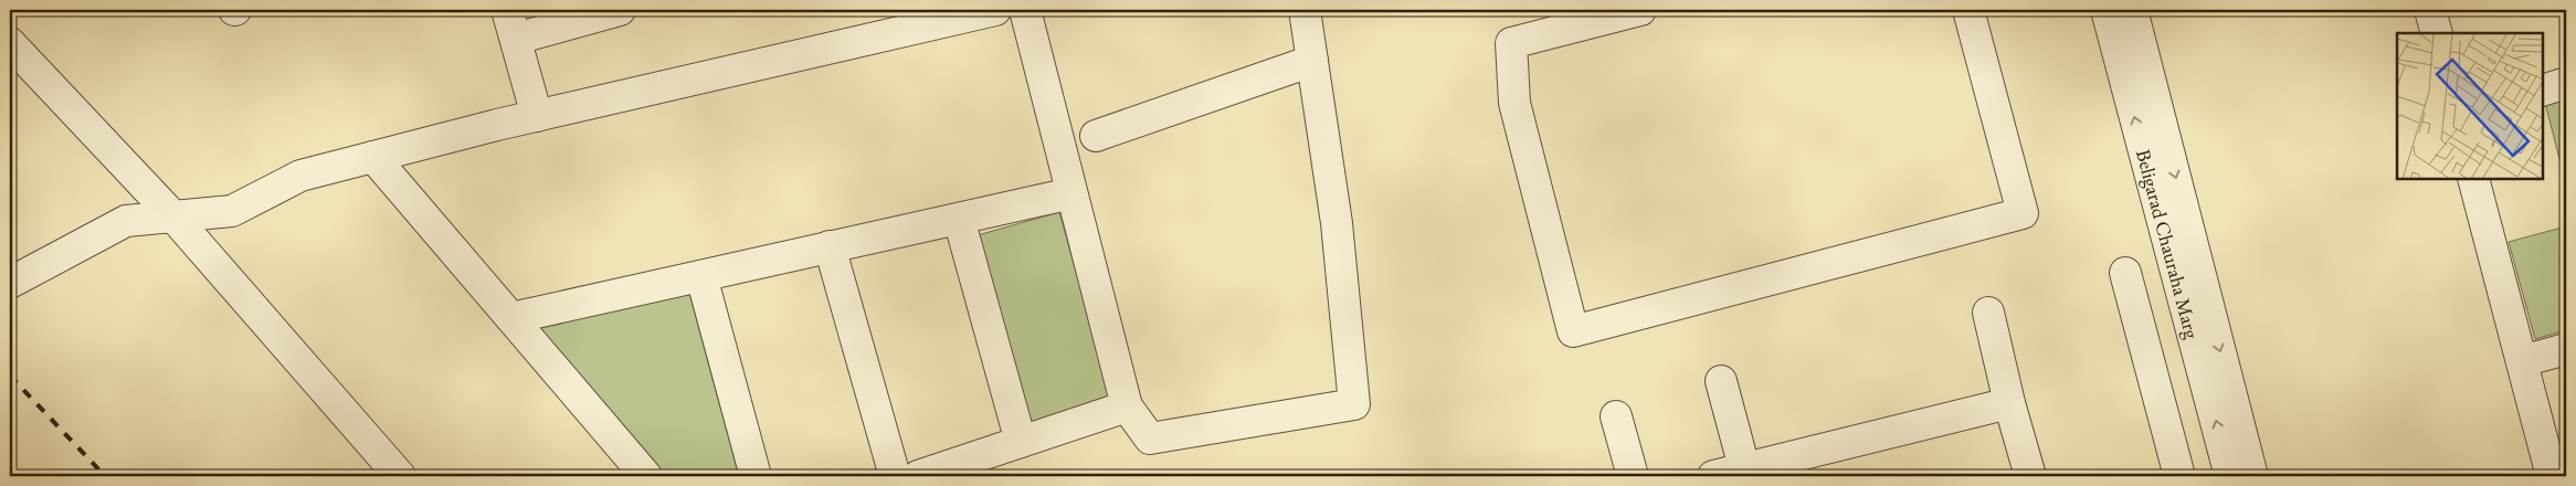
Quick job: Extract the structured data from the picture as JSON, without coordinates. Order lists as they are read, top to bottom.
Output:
{
  "streets": {
    "street": ["Beligarad Chauraha Marg"]
  }
}
